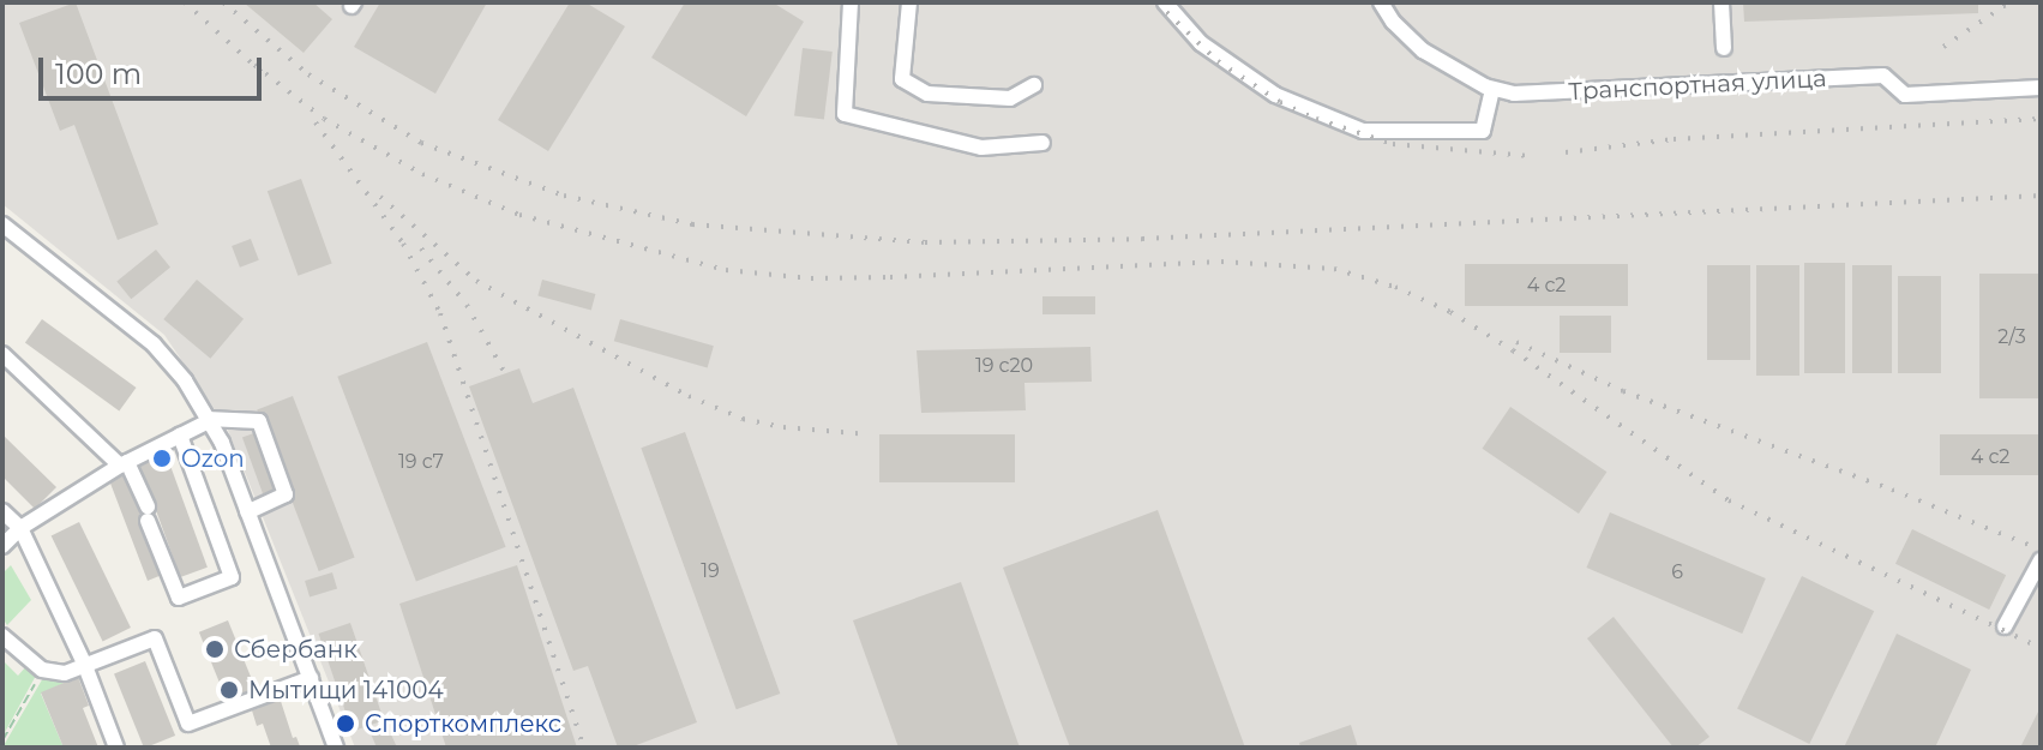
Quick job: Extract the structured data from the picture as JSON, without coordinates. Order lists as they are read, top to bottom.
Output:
{
  "streets": {
    "street": ["Транспортная улица"]
  },
  "places": [
    "Ozon",
    "Сбербанк",
    "Мытищи 141004",
    "Спорткомплекс"
  ],
  "house_numbers": [
    "4 с2",
    "2/3",
    "19 с20",
    "4 с2",
    "19 с7",
    "19",
    "6"
  ],
  "scale_bar": "100 m"
}
